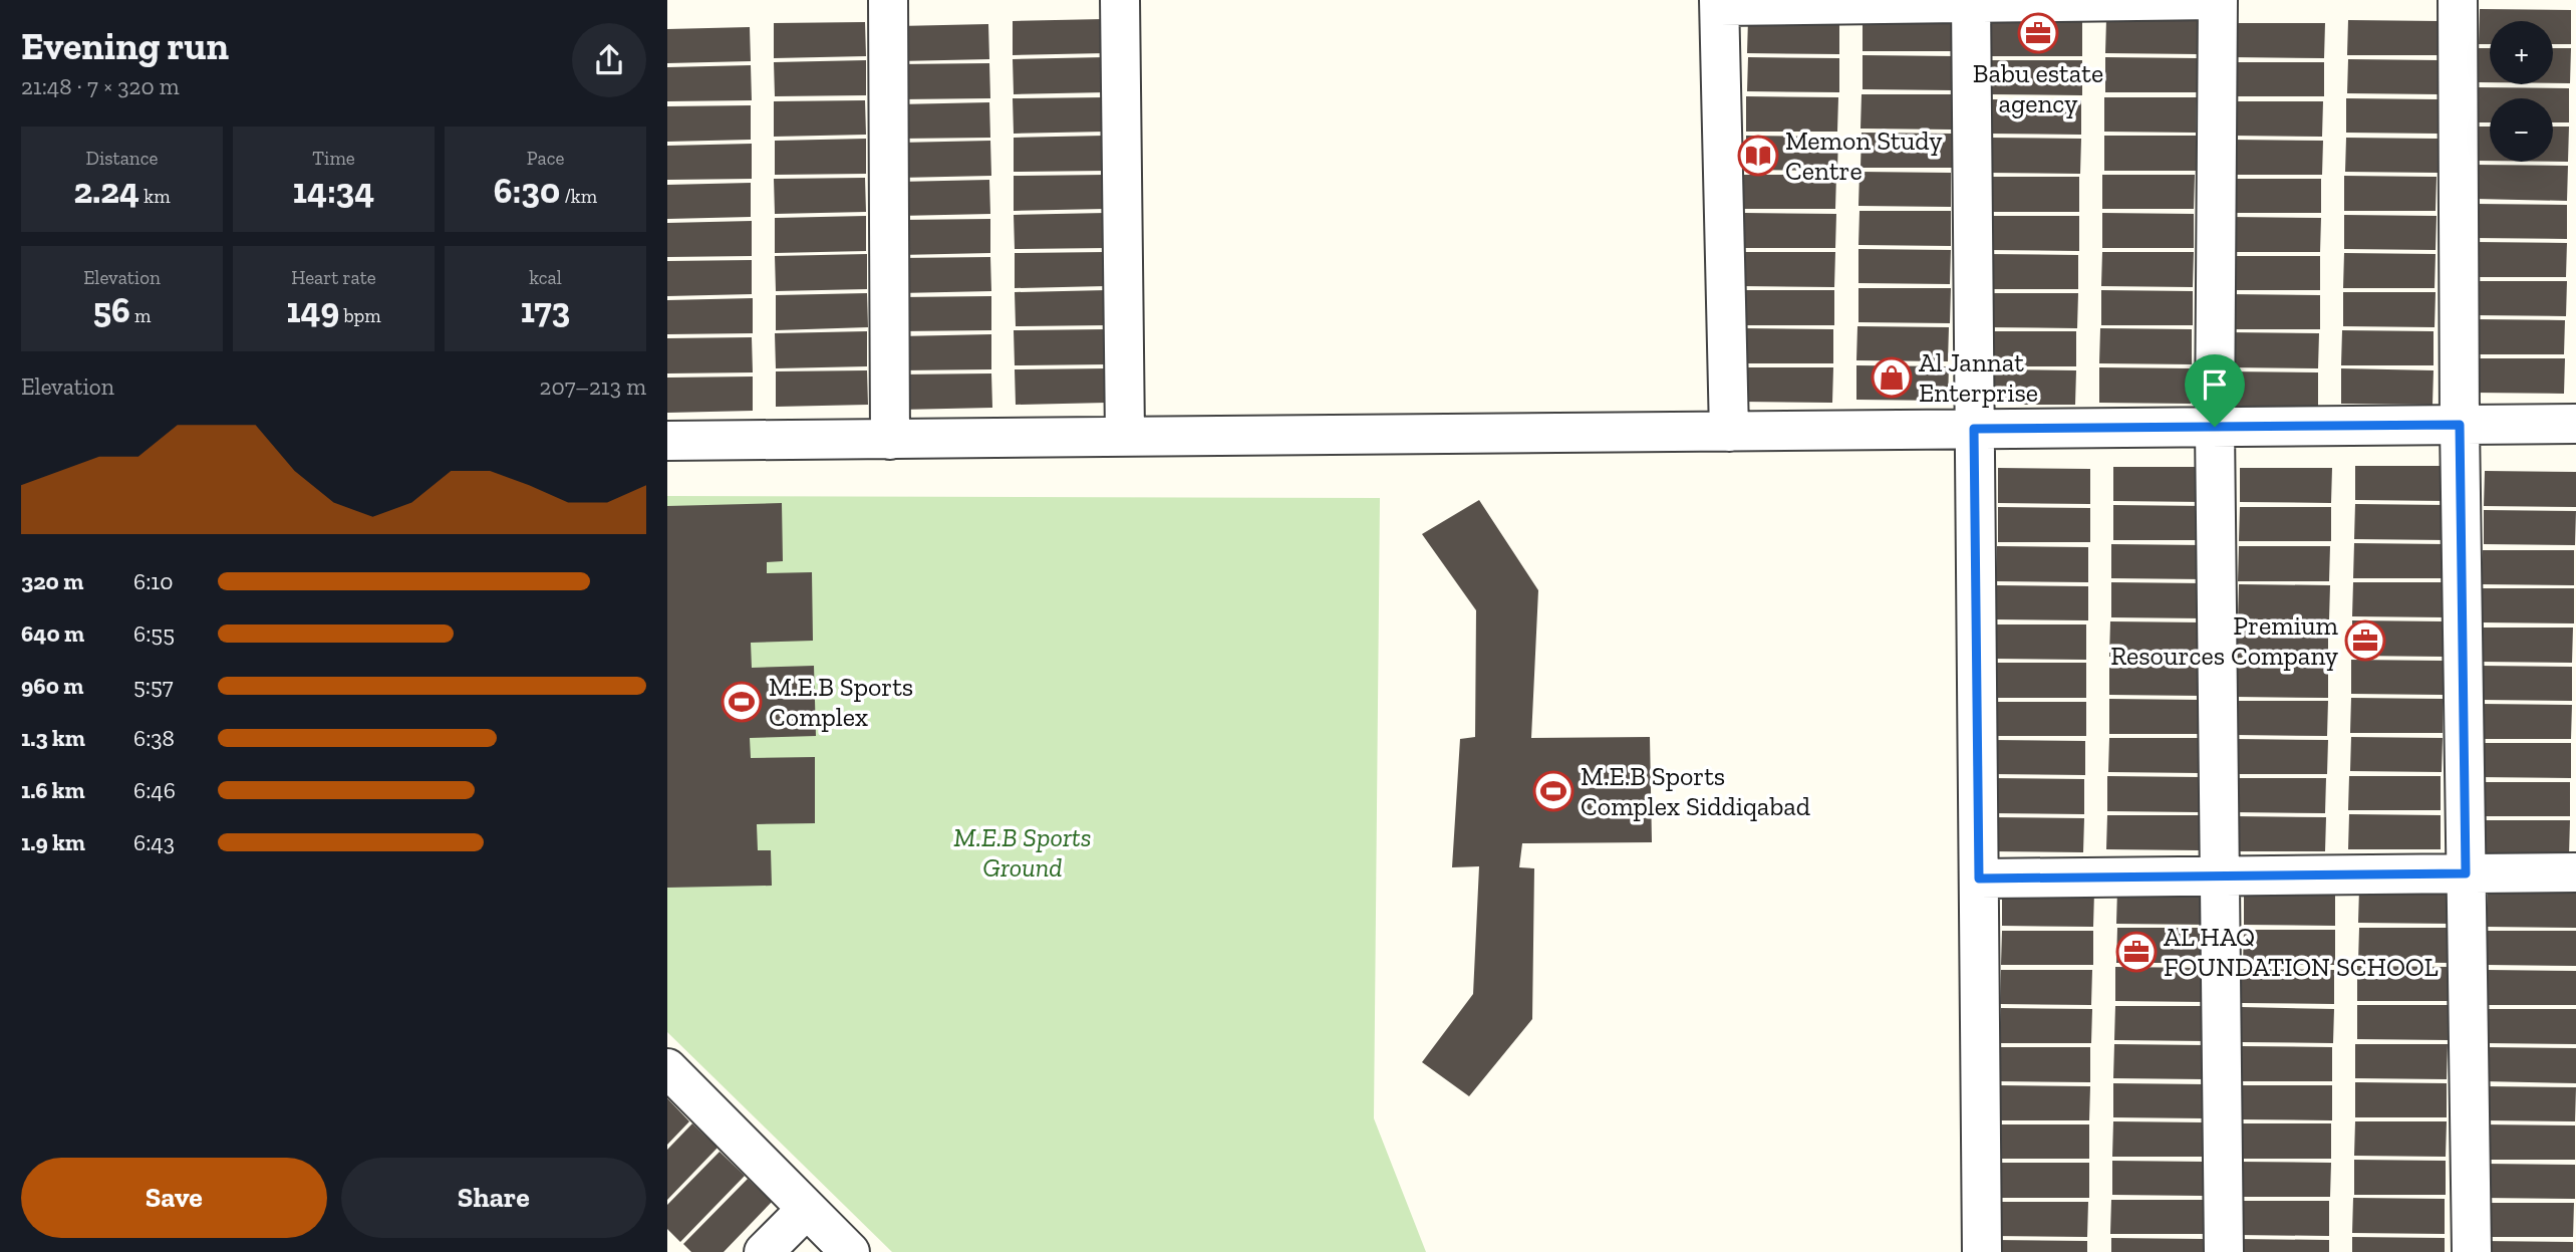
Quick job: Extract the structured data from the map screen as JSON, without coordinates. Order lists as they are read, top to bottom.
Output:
{
  "parks": ["M.E.B Sports Ground"],
  "places": {
    "office": ["Babu estate agency", "Premium Resources Company", "AL HAQ FOUNDATION SCHOOL"],
    "library": ["Memon Study Centre"],
    "shop": ["Al Jannat Enterprise"],
    "sports": ["M.E.B Sports Complex", "M.E.B Sports Complex Siddiqabad"]
  },
  "page": {
    "heading": ["Evening run", "21:48 · 7 × 320 m"],
    "map_buttons": ["+", "−"],
    "stats": [
      ["Distance", "2.24 km"],
      ["Time", "14:34"],
      ["Pace", "6:30 /km"],
      ["Elevation", "56 m"],
      ["Heart rate", "149 bpm"],
      ["kcal", "173"]
    ],
    "chart": ["Elevation", "207–213 m"],
    "list": [
      {
        "name": "320 m",
        "note": "6:10"
      },
      {
        "name": "640 m",
        "note": "6:55"
      },
      {
        "name": "960 m",
        "note": "5:57"
      },
      {
        "name": "1.3 km",
        "note": "6:38"
      },
      {
        "name": "1.6 km",
        "note": "6:46"
      },
      {
        "name": "1.9 km",
        "note": "6:43"
      }
    ],
    "buttons": ["Save", "Share"]
  }
}
